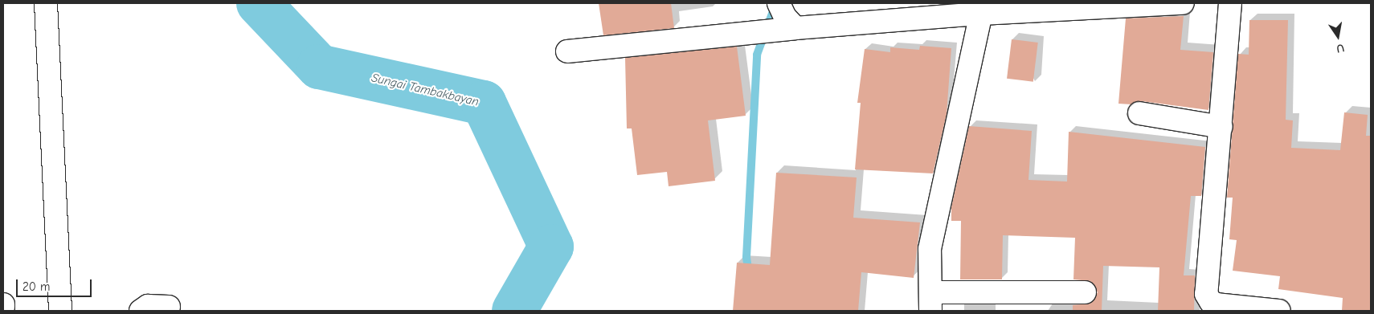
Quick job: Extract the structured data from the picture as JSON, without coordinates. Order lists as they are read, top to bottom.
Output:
{
  "water": ["Sungai Tambakbayan"],
  "scale_bar": "20 m",
  "north": "bottom"
}
